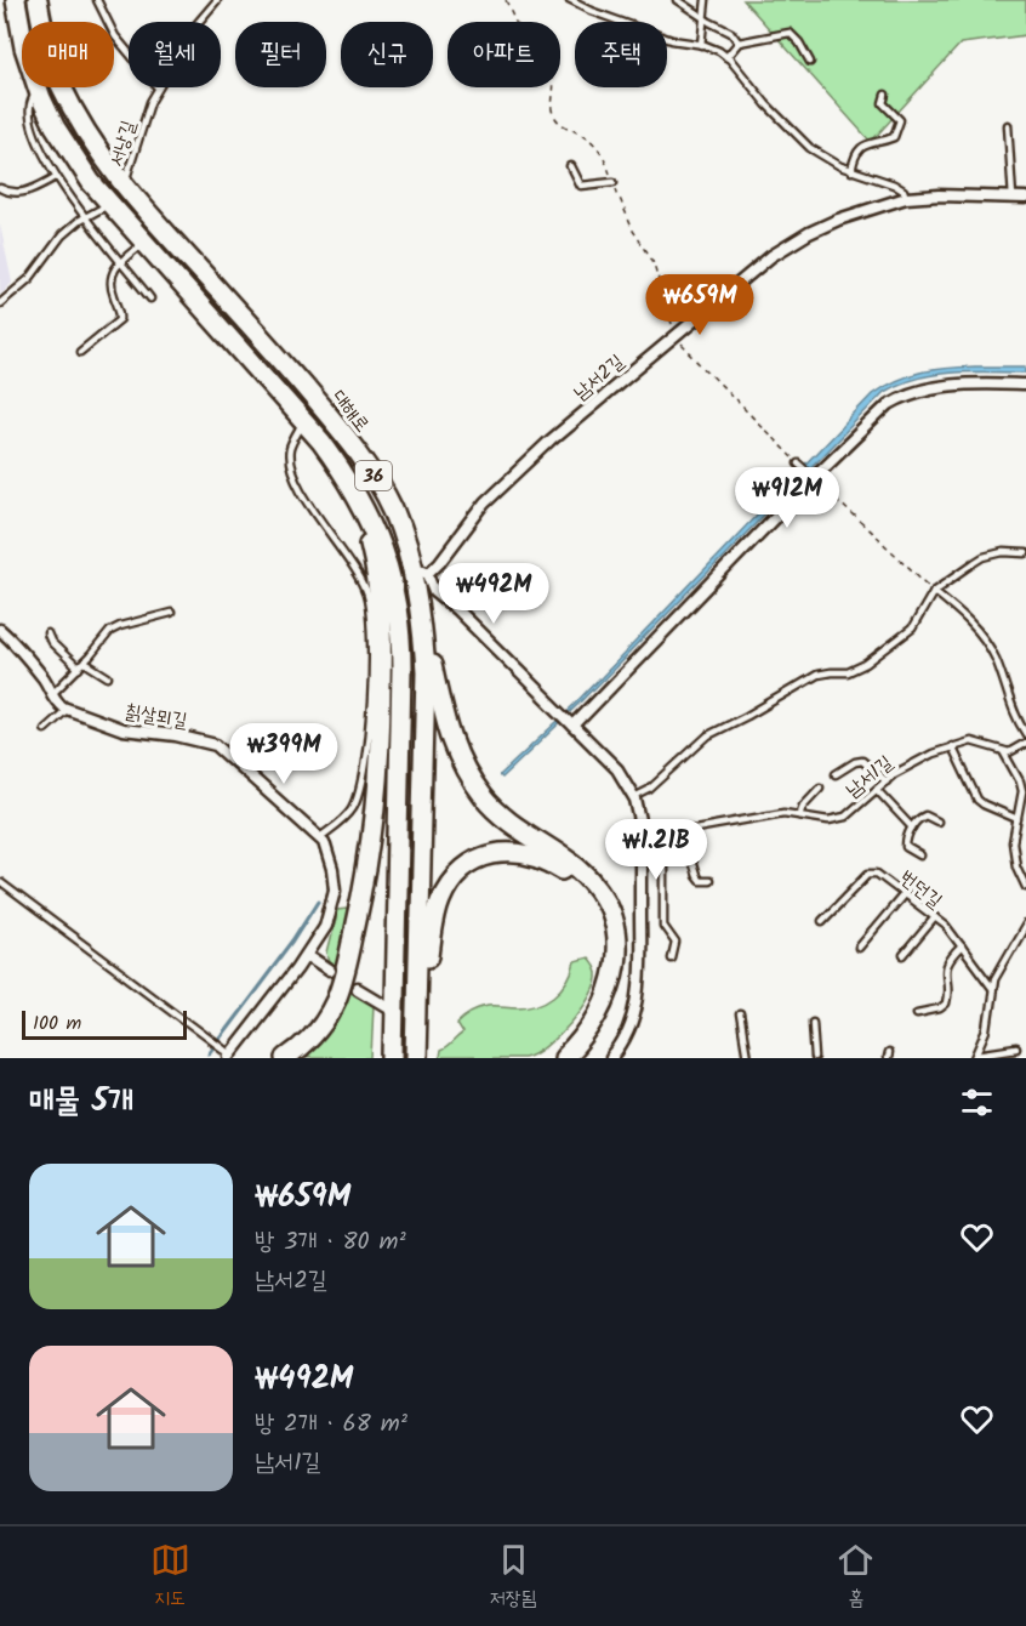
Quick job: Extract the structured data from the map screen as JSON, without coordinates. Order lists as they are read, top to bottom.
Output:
{
  "streets": {
    "highway": ["대해로", "36"],
    "street": ["남서2길", "칡살뫼길"],
    "lane": ["서낭길", "남서1길", "번던길"]
  },
  "crossings": [
    ["서낭길", "대해로"],
    ["남서2길", "대해로"]
  ],
  "scale_bar": "100 m",
  "page": {
    "chip": [
      "매매",
      "월세",
      "필터",
      "신규",
      "아파트",
      "주택"
    ],
    "price": [
      "₩659M",
      "₩912M",
      "₩492M",
      "₩399M",
      "₩1.21B"
    ],
    "scale": "100 m",
    "heading": "매물 5개",
    "list": [
      {
        "name": "₩659M",
        "note": "방 3개 · 80 m² · 남서2길"
      },
      {
        "name": "₩492M",
        "note": "방 2개 · 68 m² · 남서1길"
      }
    ],
    "tabs": ["지도", "저장됨", "홈"]
  }
}
